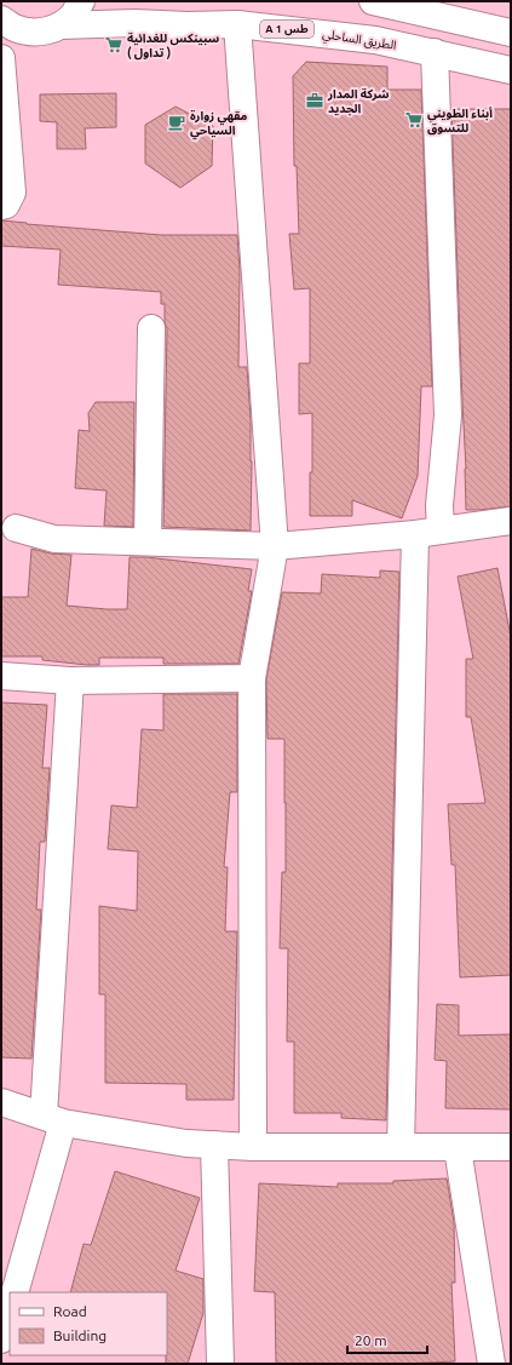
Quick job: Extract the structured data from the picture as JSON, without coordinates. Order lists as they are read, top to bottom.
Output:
{
  "streets": {
    "main road": ["A 1 طس", "الطريق الساحلي"]
  },
  "places": {
    "supermarket": ["سبينكس للغدائية ( تداول )", "أبناء الطويني للتسوق"],
    "office": ["شركة المدار الجديد"],
    "cafe": ["مقهي زوارة السياحي"]
  },
  "legend": ["Road", "Building"],
  "scale_bar": "20 m"
}
